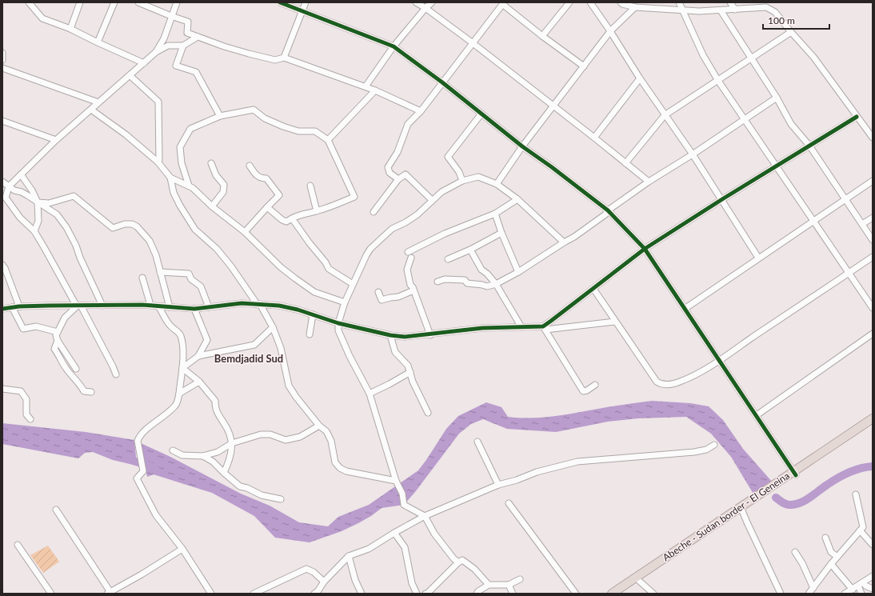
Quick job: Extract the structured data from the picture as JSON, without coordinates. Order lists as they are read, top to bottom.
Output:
{
  "streets": {
    "highway": ["Abeche - Sudan border - El Geneina"]
  },
  "districts": ["Bemdjadid Sud"],
  "scale_bar": "100 m"
}
